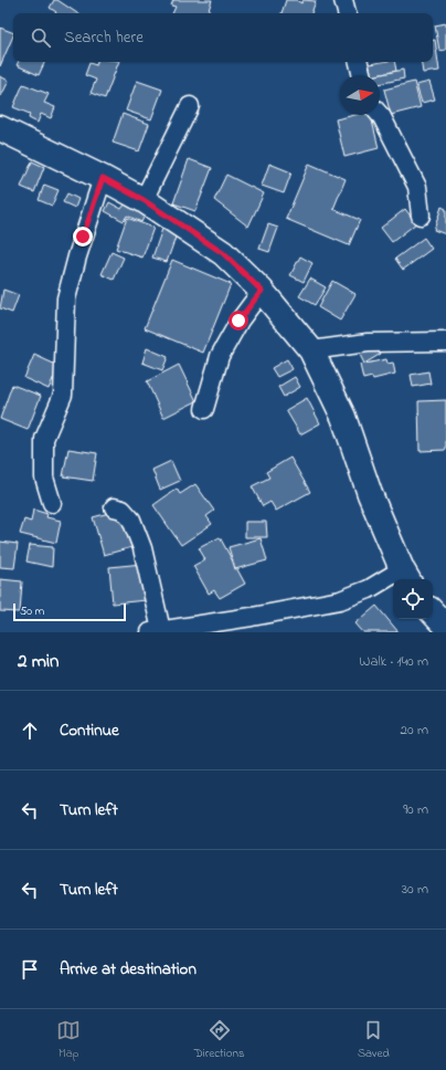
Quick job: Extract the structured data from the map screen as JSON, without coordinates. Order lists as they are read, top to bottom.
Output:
{
  "scale_bar": "50 m",
  "north": "right",
  "page": {
    "search": "Search here",
    "scale": "50 m",
    "heading": ["2 min", "Walk · 140 m"],
    "list": [
      ["Continue", "20 m"],
      ["Turn left", "90 m"],
      ["Turn left", "30 m"],
      "Arrive at destination"
    ],
    "nav": ["Map", "Directions", "Saved"]
  }
}
